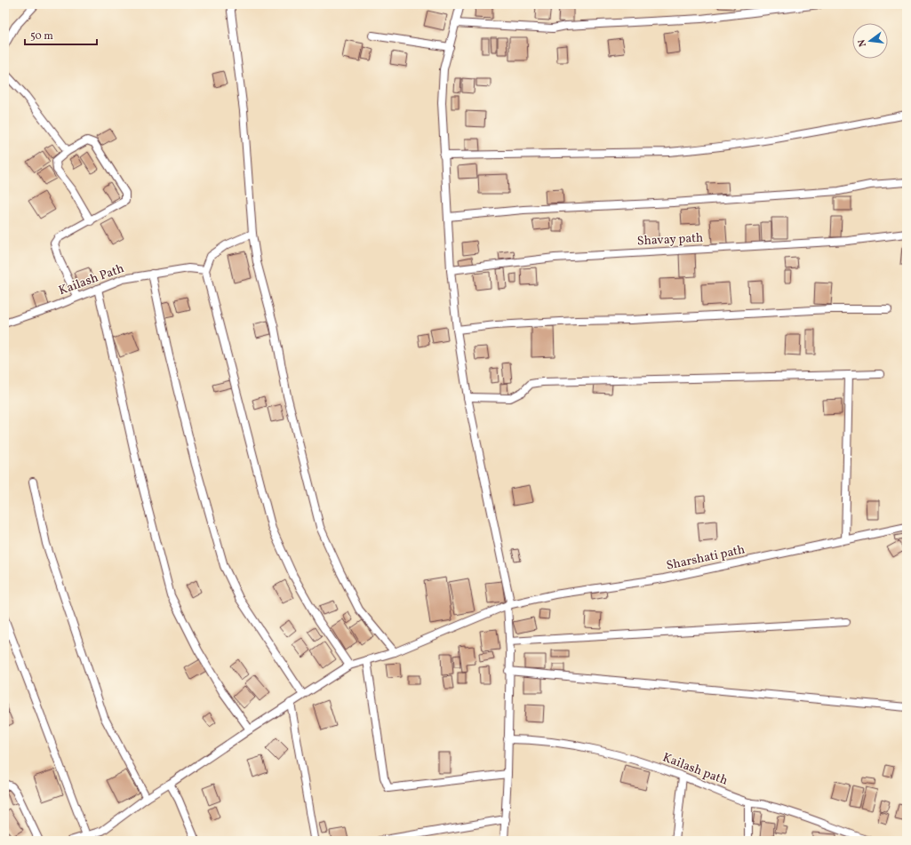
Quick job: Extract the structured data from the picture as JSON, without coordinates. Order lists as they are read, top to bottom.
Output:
{
  "streets": {
    "street": [
      "Shavay path",
      "Kailash Path",
      "Sharshati path",
      "Kailash path"
    ]
  },
  "scale_bar": "50 m",
  "north": "left"
}
